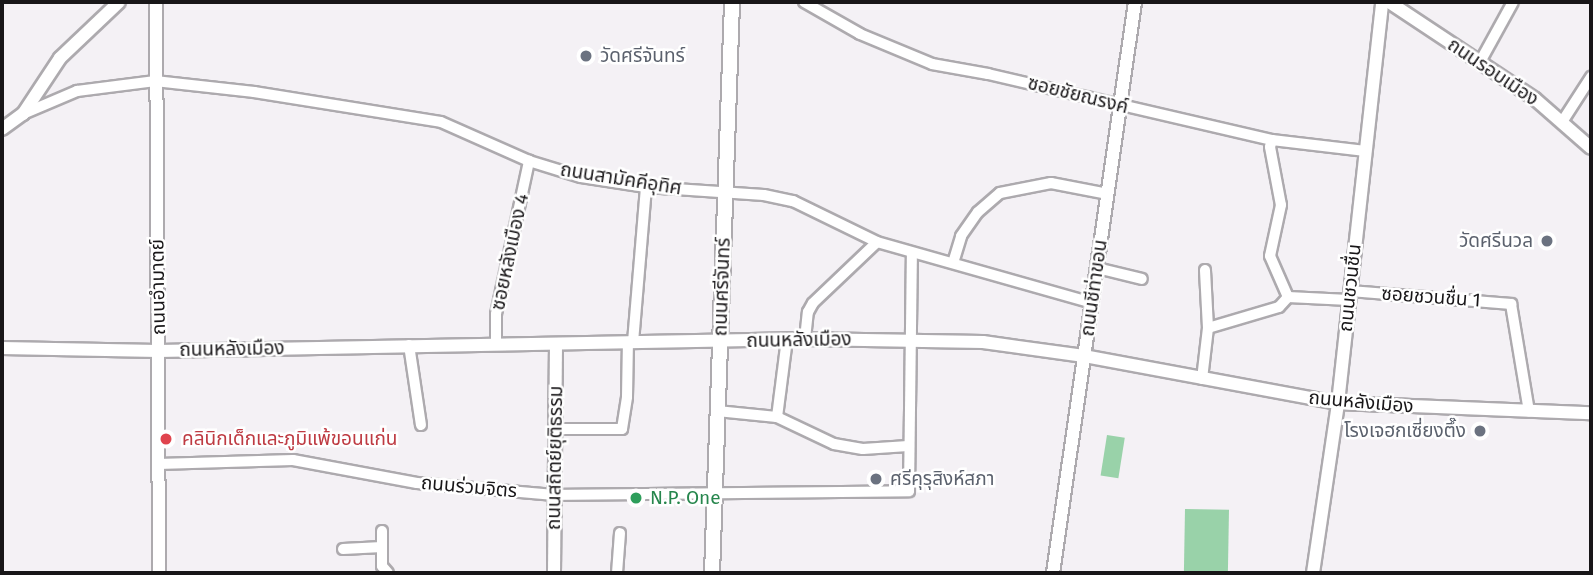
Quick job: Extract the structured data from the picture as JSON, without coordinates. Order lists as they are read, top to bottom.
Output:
{
  "streets": {
    "main road": ["ถนนศรีจันทร์"],
    "street": [
      "ถนนรอบเมือง",
      "ซอยชัยณรงค์",
      "ถนนสามัคคีอุทิศ",
      "ซอยหลังเมือง 4",
      "ถนนอำมาตย์",
      "ถนนชีท่าขอน",
      "ถนนชวนชื่น",
      "ซอยชวนชื่น 1",
      "ถนนหลังเมือง",
      "ถนนสถิตย์ยุติธรรม",
      "ถนนร่วมจิตร"
    ]
  },
  "crossings": [
    ["ซอยชัยณรงค์", "ถนนชีท่าขอน"],
    ["ซอยชัยณรงค์", "ถนนชวนชื่น"],
    ["ถนนสามัคคีอุทิศ", "ซอยหลังเมือง 4"],
    ["ถนนสามัคคีอุทิศ", "ถนนอำมาตย์"],
    ["ถนนสามัคคีอุทิศ", "ถนนศรีจันทร์"],
    ["ถนนสามัคคีอุทิศ", "ถนนชีท่าขอน"],
    ["ซอยหลังเมือง 4", "ถนนหลังเมือง"],
    ["ถนนอำมาตย์", "ถนนหลังเมือง"],
    ["ถนนอำมาตย์", "ถนนร่วมจิตร"],
    ["ถนนศรีจันทร์", "ถนนหลังเมือง"],
    ["ถนนศรีจันทร์", "ถนนร่วมจิตร"],
    ["ถนนชีท่าขอน", "ถนนหลังเมือง"],
    ["ถนนชวนชื่น", "ซอยชวนชื่น 1"],
    ["ถนนชวนชื่น", "ถนนหลังเมือง"],
    ["ซอยชวนชื่น 1", "ถนนหลังเมือง"],
    ["ถนนหลังเมือง", "ถนนสถิตย์ยุติธรรม"],
    ["ถนนสถิตย์ยุติธรรม", "ถนนร่วมจิตร"]
  ],
  "places": [
    "วัดศรีจันทร์",
    "วัดศรีนวล",
    "โรงเจฮกเซี่ยงตึ๊ง",
    "คลินิกเด็กและภูมิแพ้ขอนแก่น",
    "ศรีคุรุสิงห์สภา",
    "N.P. One"
  ]
}
